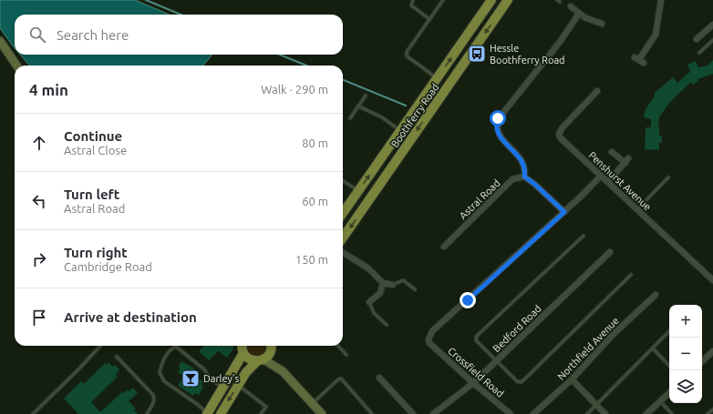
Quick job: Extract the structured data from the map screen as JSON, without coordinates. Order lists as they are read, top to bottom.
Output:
{
  "streets": {
    "main road": ["Boothferry Road"],
    "street": [
      "Penshurst Avenue",
      "Astral Road",
      "Bedford Road",
      "Northfield Avenue",
      "Crossfield Road"
    ]
  },
  "crossings": [
    ["Bedford Road", "Crossfield Road"]
  ],
  "places": {
    "bus stop": ["Hessle Boothferry Road"],
    "bar": ["Darley's"]
  },
  "page": {
    "search": "Search here",
    "heading": ["4 min", "Walk · 290 m"],
    "list": [
      ["Continue", "Astral Close", "80 m"],
      ["Turn left", "Astral Road", "60 m"],
      ["Turn right", "Cambridge Road", "150 m"],
      "Arrive at destination"
    ],
    "map_buttons": ["+", "−"]
  }
}
